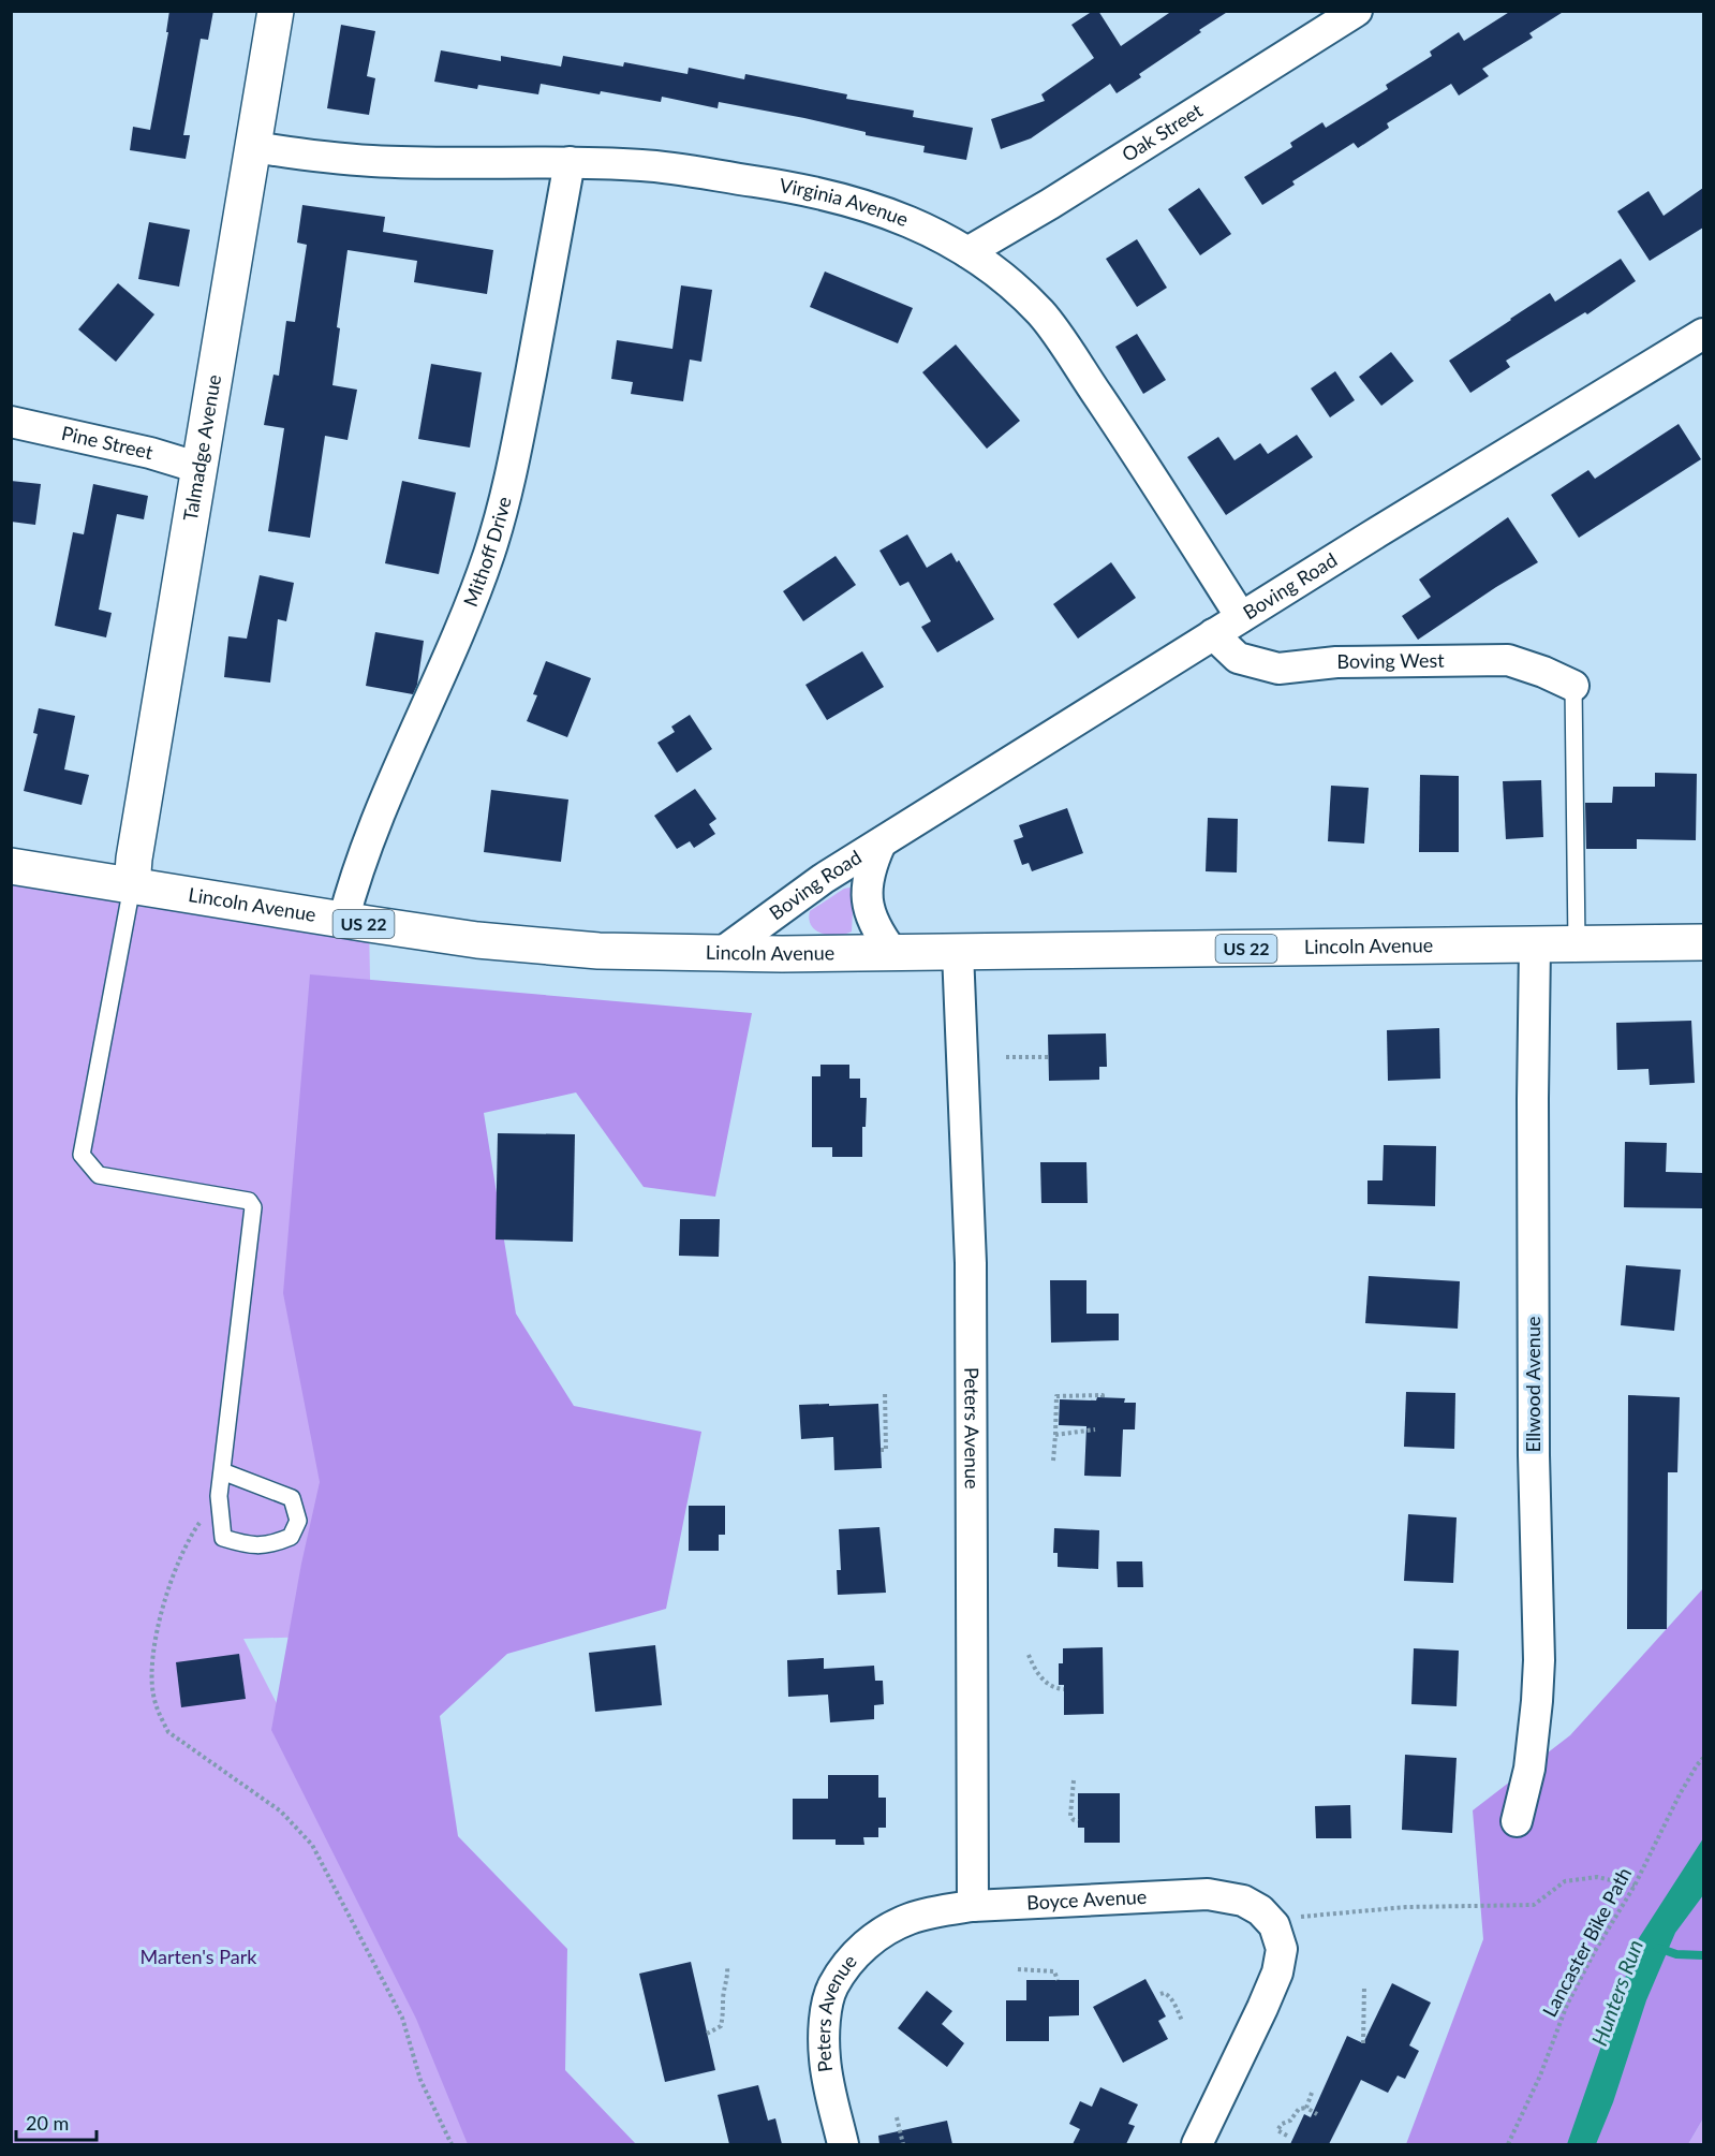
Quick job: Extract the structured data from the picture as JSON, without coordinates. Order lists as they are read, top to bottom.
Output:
{
  "streets": {
    "main road": ["Talmadge Avenue", "Lincoln Avenue", "US 22"],
    "street": [
      "Oak Street",
      "Virginia Avenue",
      "Pine Street",
      "Mithoff Drive",
      "Boving Road",
      "Boving West",
      "Ellwood Avenue",
      "Peters Avenue",
      "Boyce Avenue"
    ],
    "path": ["Lancaster Bike Path"]
  },
  "crossings": [
    ["Oak Street", "Virginia Avenue"],
    ["Virginia Avenue", "Talmadge Avenue"],
    ["Virginia Avenue", "Mithoff Drive"],
    ["Virginia Avenue", "Boving Road"],
    ["Pine Street", "Talmadge Avenue"],
    ["Talmadge Avenue", "Lincoln Avenue"],
    ["Mithoff Drive", "Lincoln Avenue"],
    ["Boving Road", "Boving West"],
    ["Boving Road", "Lincoln Avenue"],
    ["Lincoln Avenue", "US 22"],
    ["Lincoln Avenue", "Ellwood Avenue"],
    ["Lincoln Avenue", "Peters Avenue"],
    ["US 22", "Ellwood Avenue"],
    ["Peters Avenue", "Boyce Avenue"]
  ],
  "water": ["Hunters Run"],
  "parks": ["Marten's Park"],
  "scale_bar": "20 m"
}
